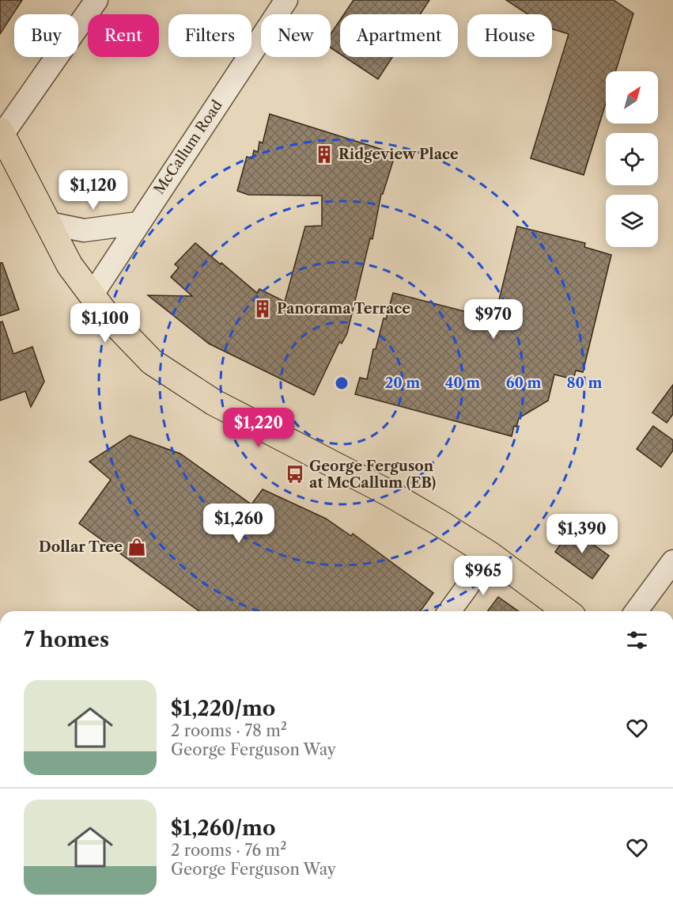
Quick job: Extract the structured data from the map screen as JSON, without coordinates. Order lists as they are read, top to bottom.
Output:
{
  "streets": {
    "street": ["McCallum Road"]
  },
  "places": {
    "building": ["Ridgeview Place", "Panorama Terrace"],
    "bus stop": ["George Ferguson at McCallum (EB)"],
    "shop": ["Dollar Tree"]
  },
  "north": "top right",
  "page": {
    "chip": [
      "Buy",
      "Rent",
      "Filters",
      "New",
      "Apartment",
      "House"
    ],
    "price": [
      "$1,120",
      "$970",
      "$1,100",
      "$1,220",
      "$1,260",
      "$1,390",
      "$965"
    ],
    "heading": "7 homes",
    "list": [
      {
        "name": "$1,220/mo",
        "note": "2 rooms · 78 m² · George Ferguson Way"
      },
      {
        "name": "$1,260/mo",
        "note": "2 rooms · 76 m² · George Ferguson Way"
      }
    ]
  },
  "rings": [
    "20 m",
    "40 m",
    "60 m",
    "80 m"
  ]
}
